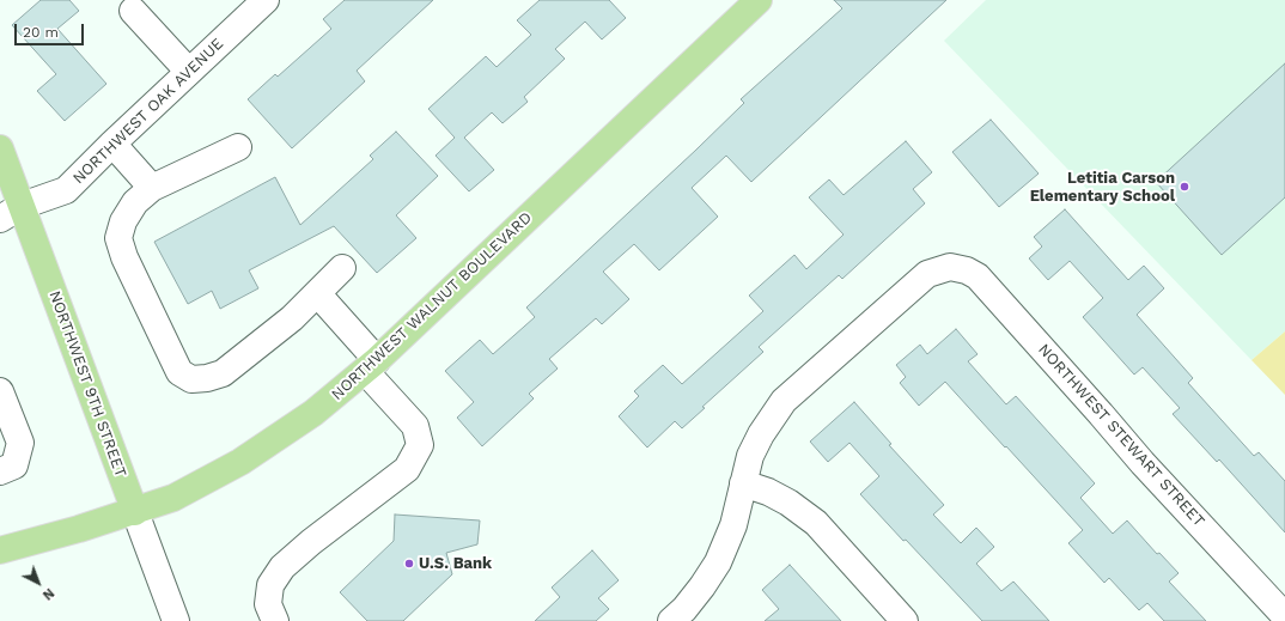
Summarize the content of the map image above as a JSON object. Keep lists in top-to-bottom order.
{
  "streets": {
    "main road": ["NORTHWEST WALNUT BOULEVARD", "NORTHWEST 9TH STREET"],
    "street": ["NORTHWEST OAK AVENUE", "NORTHWEST STEWART STREET"]
  },
  "crossings": [
    ["NORTHWEST OAK AVENUE", "NORTHWEST 9TH STREET"],
    ["NORTHWEST WALNUT BOULEVARD", "NORTHWEST 9TH STREET"]
  ],
  "places": ["Letitia Carson Elementary School", "U.S. Bank"],
  "scale_bar": "20 m",
  "north": "bottom right"
}
